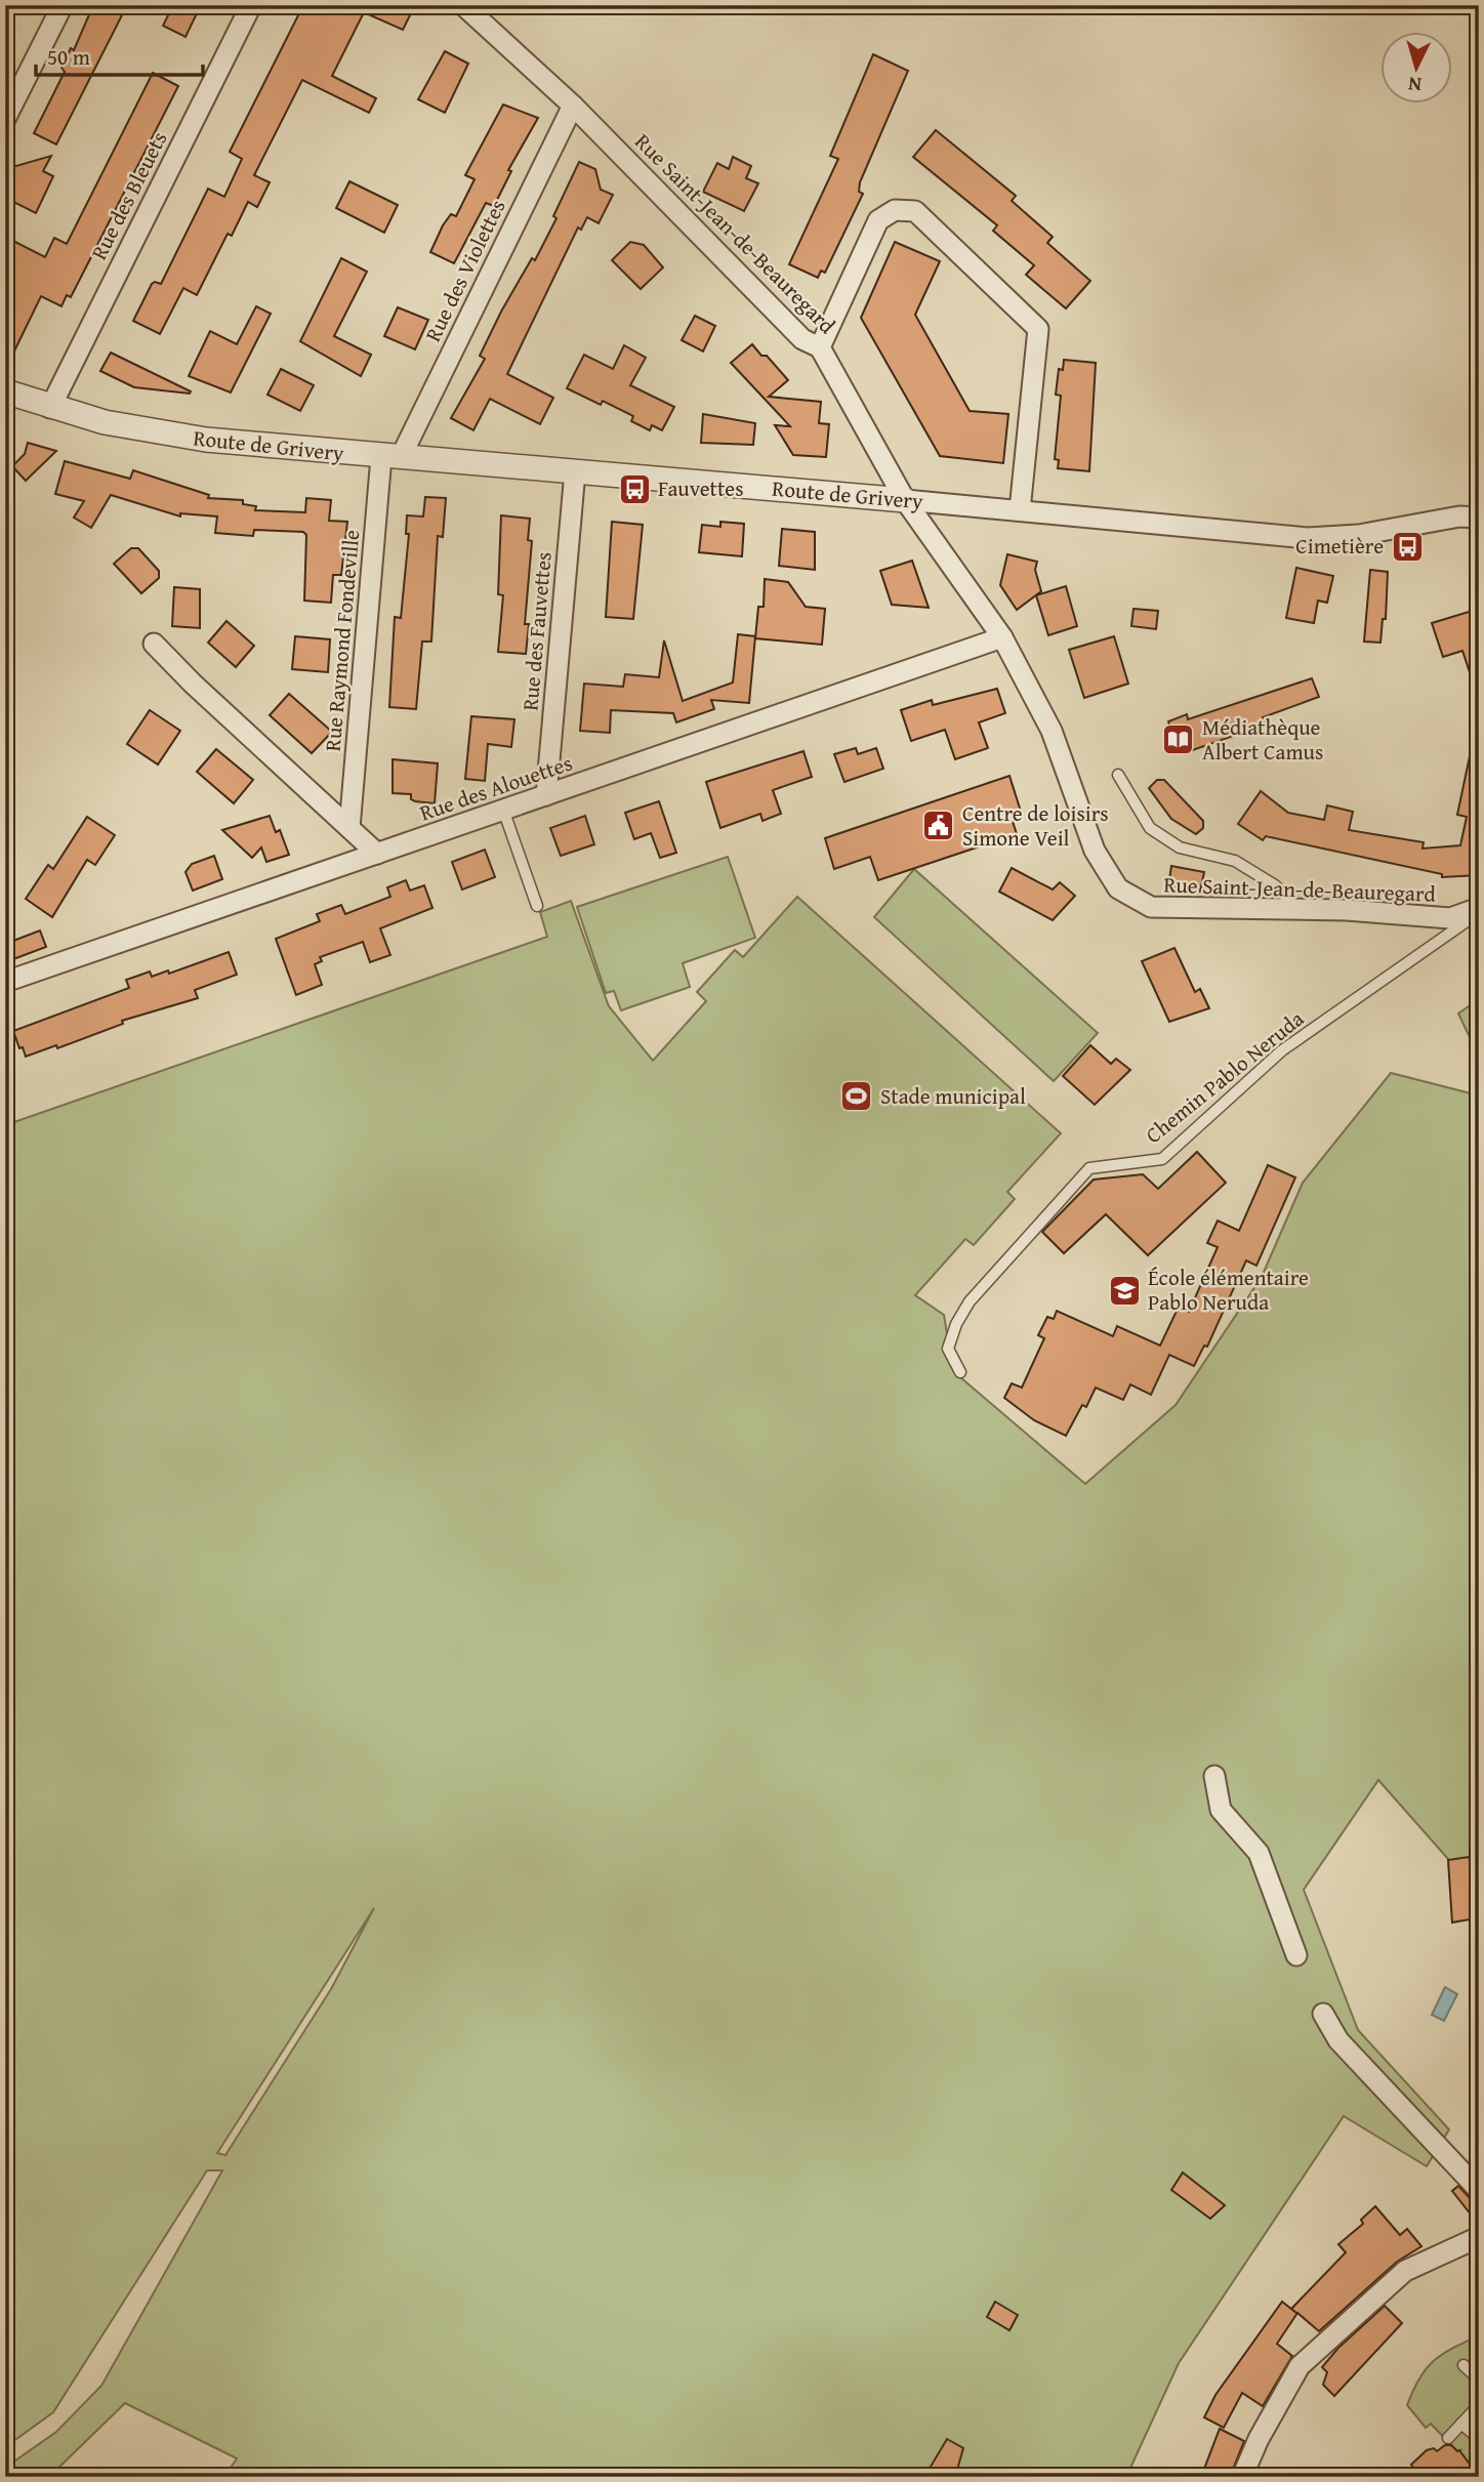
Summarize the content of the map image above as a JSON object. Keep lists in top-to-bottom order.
{
  "streets": {
    "street": [
      "Rue des Bleuets",
      "Rue Saint-Jean-de-Beauregard",
      "Rue des Violettes",
      "Route de Grivery",
      "Rue des Fauvettes",
      "Rue Raymond Fondeville",
      "Rue des Alouettes"
    ],
    "lane": ["Chemin Pablo Neruda"]
  },
  "crossings": [
    ["Rue des Bleuets", "Route de Grivery"],
    ["Rue Saint-Jean-de-Beauregard", "Rue des Violettes"],
    ["Rue Saint-Jean-de-Beauregard", "Route de Grivery"],
    ["Rue Saint-Jean-de-Beauregard", "Rue des Alouettes"],
    ["Rue Saint-Jean-de-Beauregard", "Chemin Pablo Neruda"],
    ["Rue des Violettes", "Route de Grivery"],
    ["Rue des Violettes", "Rue Raymond Fondeville"],
    ["Route de Grivery", "Rue des Fauvettes"],
    ["Route de Grivery", "Rue Raymond Fondeville"],
    ["Rue des Fauvettes", "Rue des Alouettes"]
  ],
  "places": {
    "bus stop": ["Fauvettes", "Cimetière"],
    "library": ["Médiathèque Albert Camus"],
    "public building": ["Centre de loisirs Simone Veil"],
    "sports": ["Stade municipal"],
    "school or university": ["École élémentaire Pablo Neruda"]
  },
  "scale_bar": "50 m",
  "north": "bottom"
}
